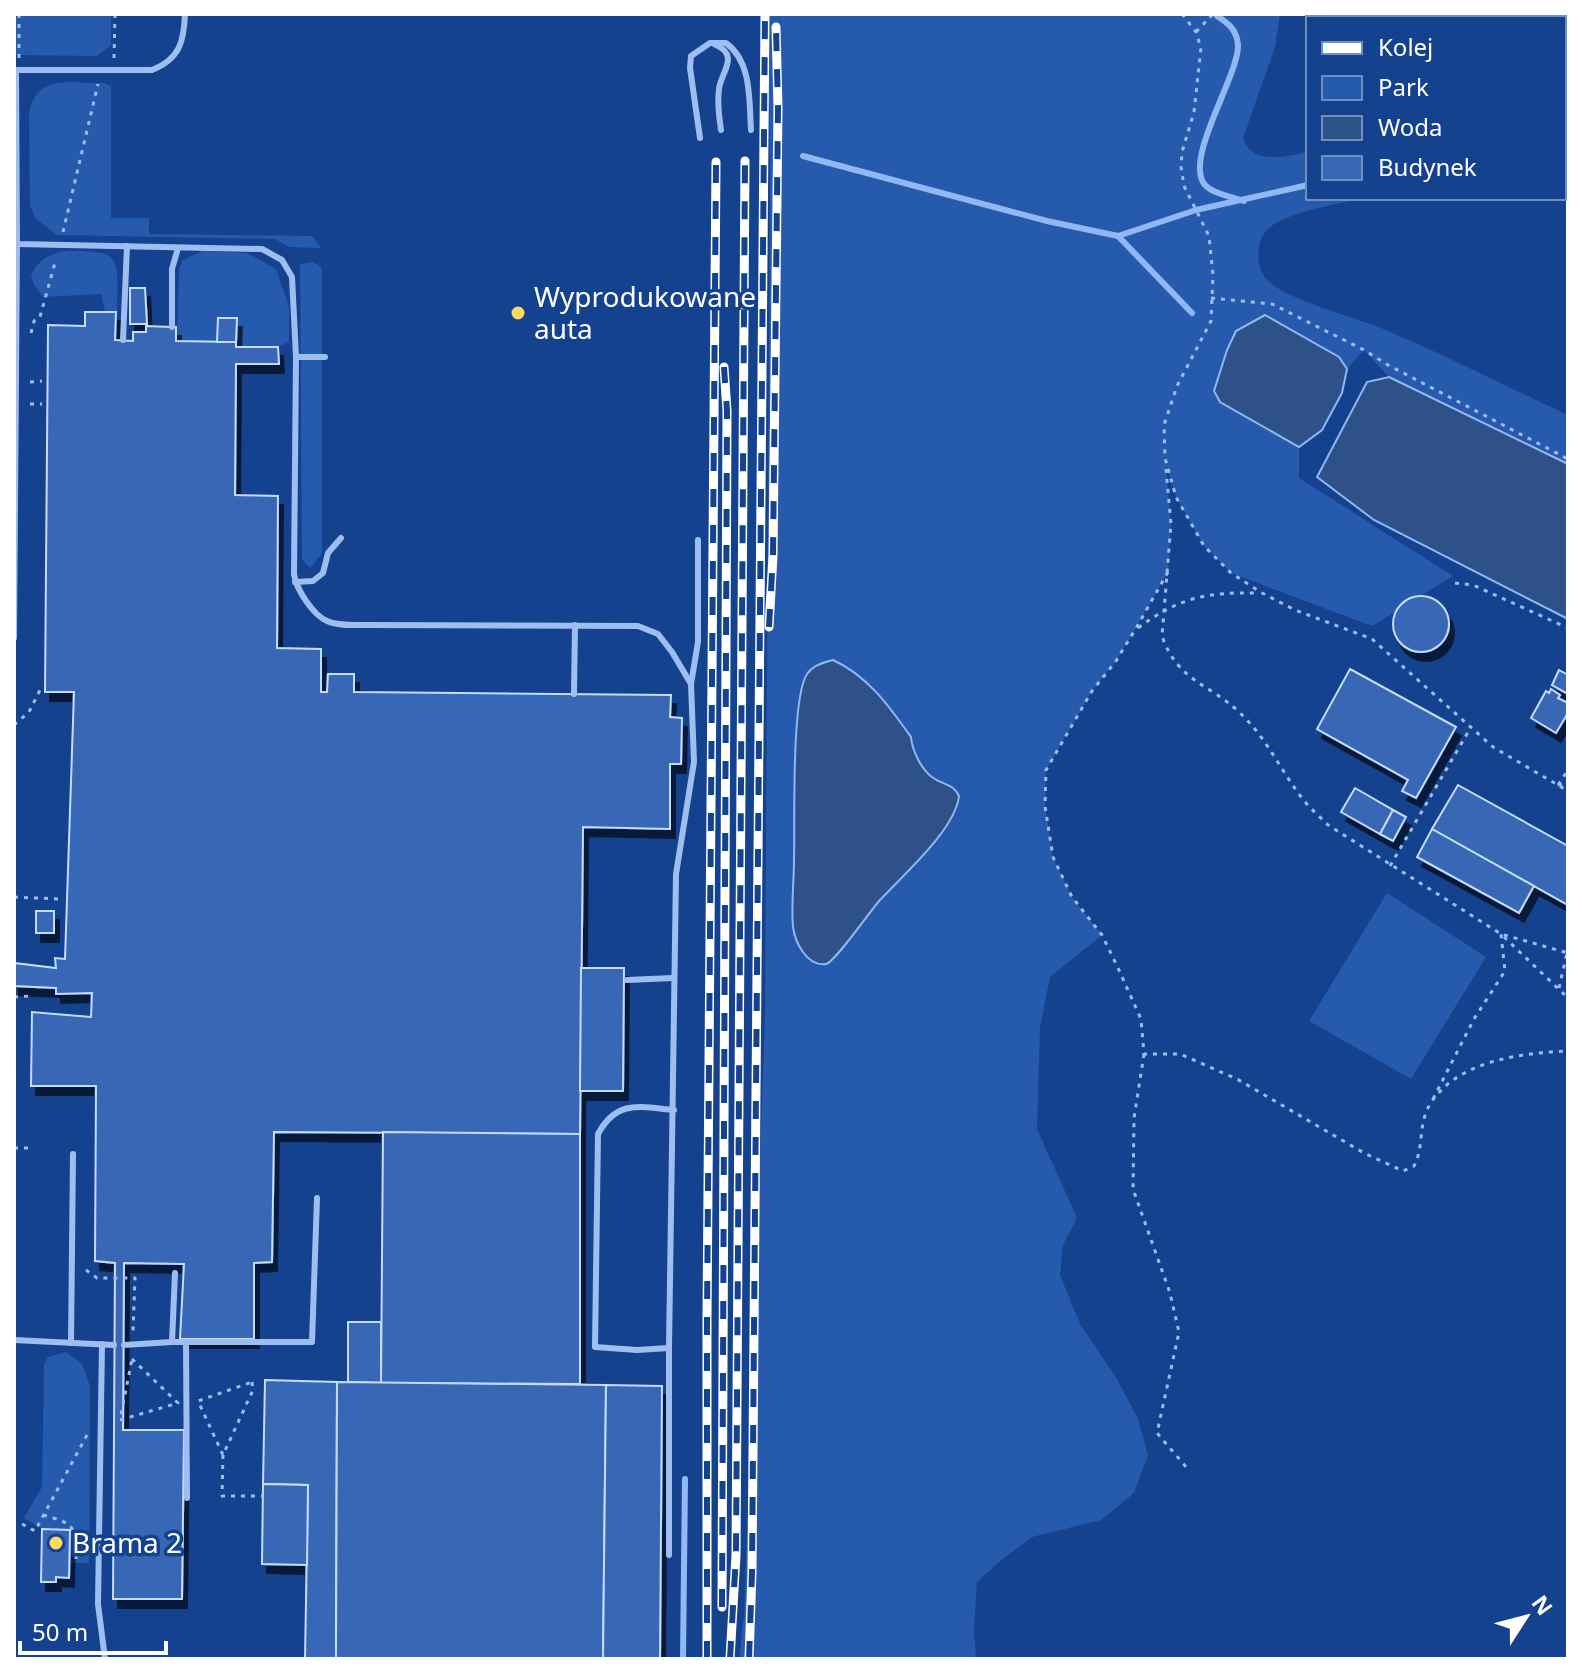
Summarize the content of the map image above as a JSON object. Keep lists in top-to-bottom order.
{
  "places": ["Wyprodukowane auta", "Brama 2"],
  "legend": [
    "Kolej",
    "Park",
    "Woda",
    "Budynek"
  ],
  "scale_bar": "50 m",
  "north": "top right"
}
